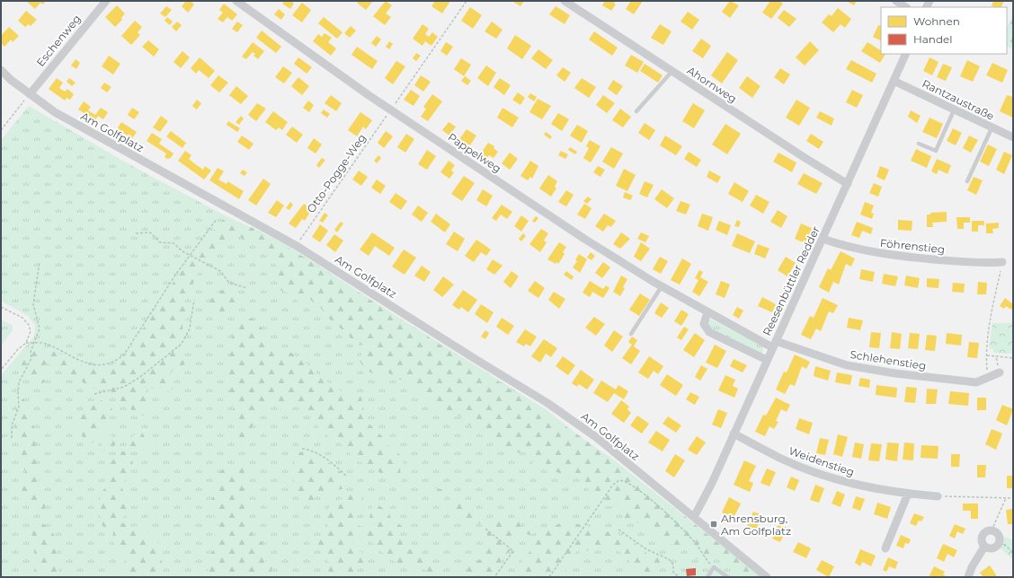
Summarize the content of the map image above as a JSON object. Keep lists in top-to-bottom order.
{
  "streets": {
    "street": [
      "Eschenweg",
      "Ahornweg",
      "Rantzaustraße",
      "Am Golfplatz",
      "Pappelweg",
      "Föhrenstieg",
      "Reesenbüttler Redder",
      "Schlehenstieg",
      "Weidenstieg"
    ],
    "path": ["Otto-Pogge-Weg"]
  },
  "crossings": [
    ["Eschenweg", "Am Golfplatz"],
    ["Ahornweg", "Reesenbüttler Redder"],
    ["Rantzaustraße", "Reesenbüttler Redder"],
    ["Am Golfplatz", "Otto-Pogge-Weg"],
    ["Am Golfplatz", "Reesenbüttler Redder"],
    ["Pappelweg", "Otto-Pogge-Weg"],
    ["Pappelweg", "Reesenbüttler Redder"],
    ["Pappelweg", "Schlehenstieg"],
    ["Föhrenstieg", "Reesenbüttler Redder"],
    ["Reesenbüttler Redder", "Schlehenstieg"],
    ["Reesenbüttler Redder", "Weidenstieg"]
  ],
  "places": {
    "transit": ["Ahrensburg, Am Golfplatz"]
  },
  "legend": ["Wohnen", "Handel"]
}
